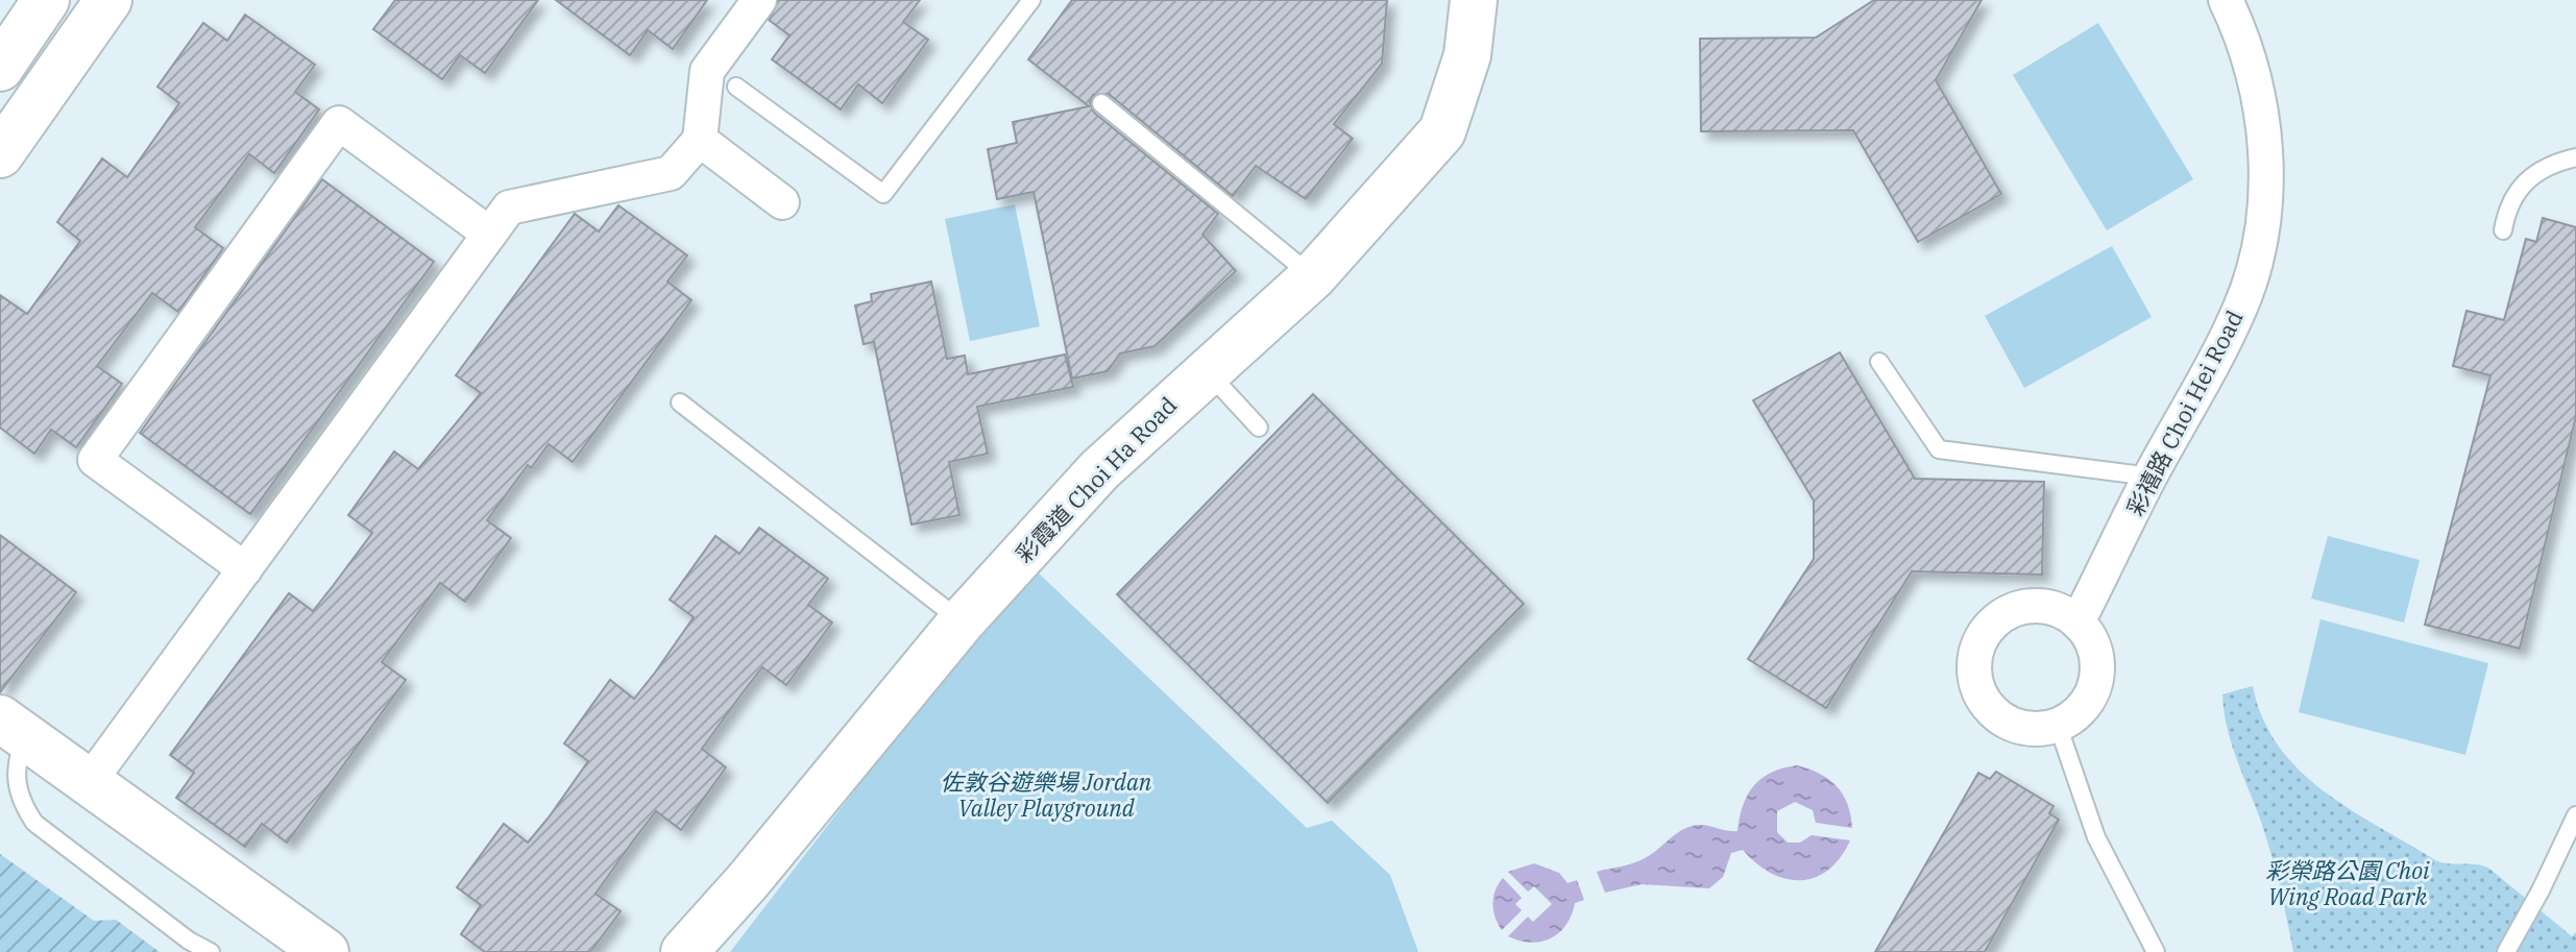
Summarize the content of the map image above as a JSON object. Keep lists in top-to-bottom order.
{
  "streets": {
    "street": ["彩禧路 Choi Hei Road", "彩霞道 Choi Ha Road"]
  },
  "parks": ["佐敦谷遊樂場 Jordan Valley Playground", "彩榮路公園 Choi Wing Road Park"]
}
